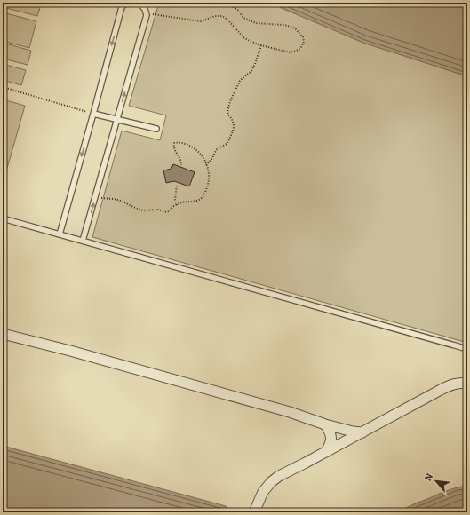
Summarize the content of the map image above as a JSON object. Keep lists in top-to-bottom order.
{
  "north": "top left"
}
